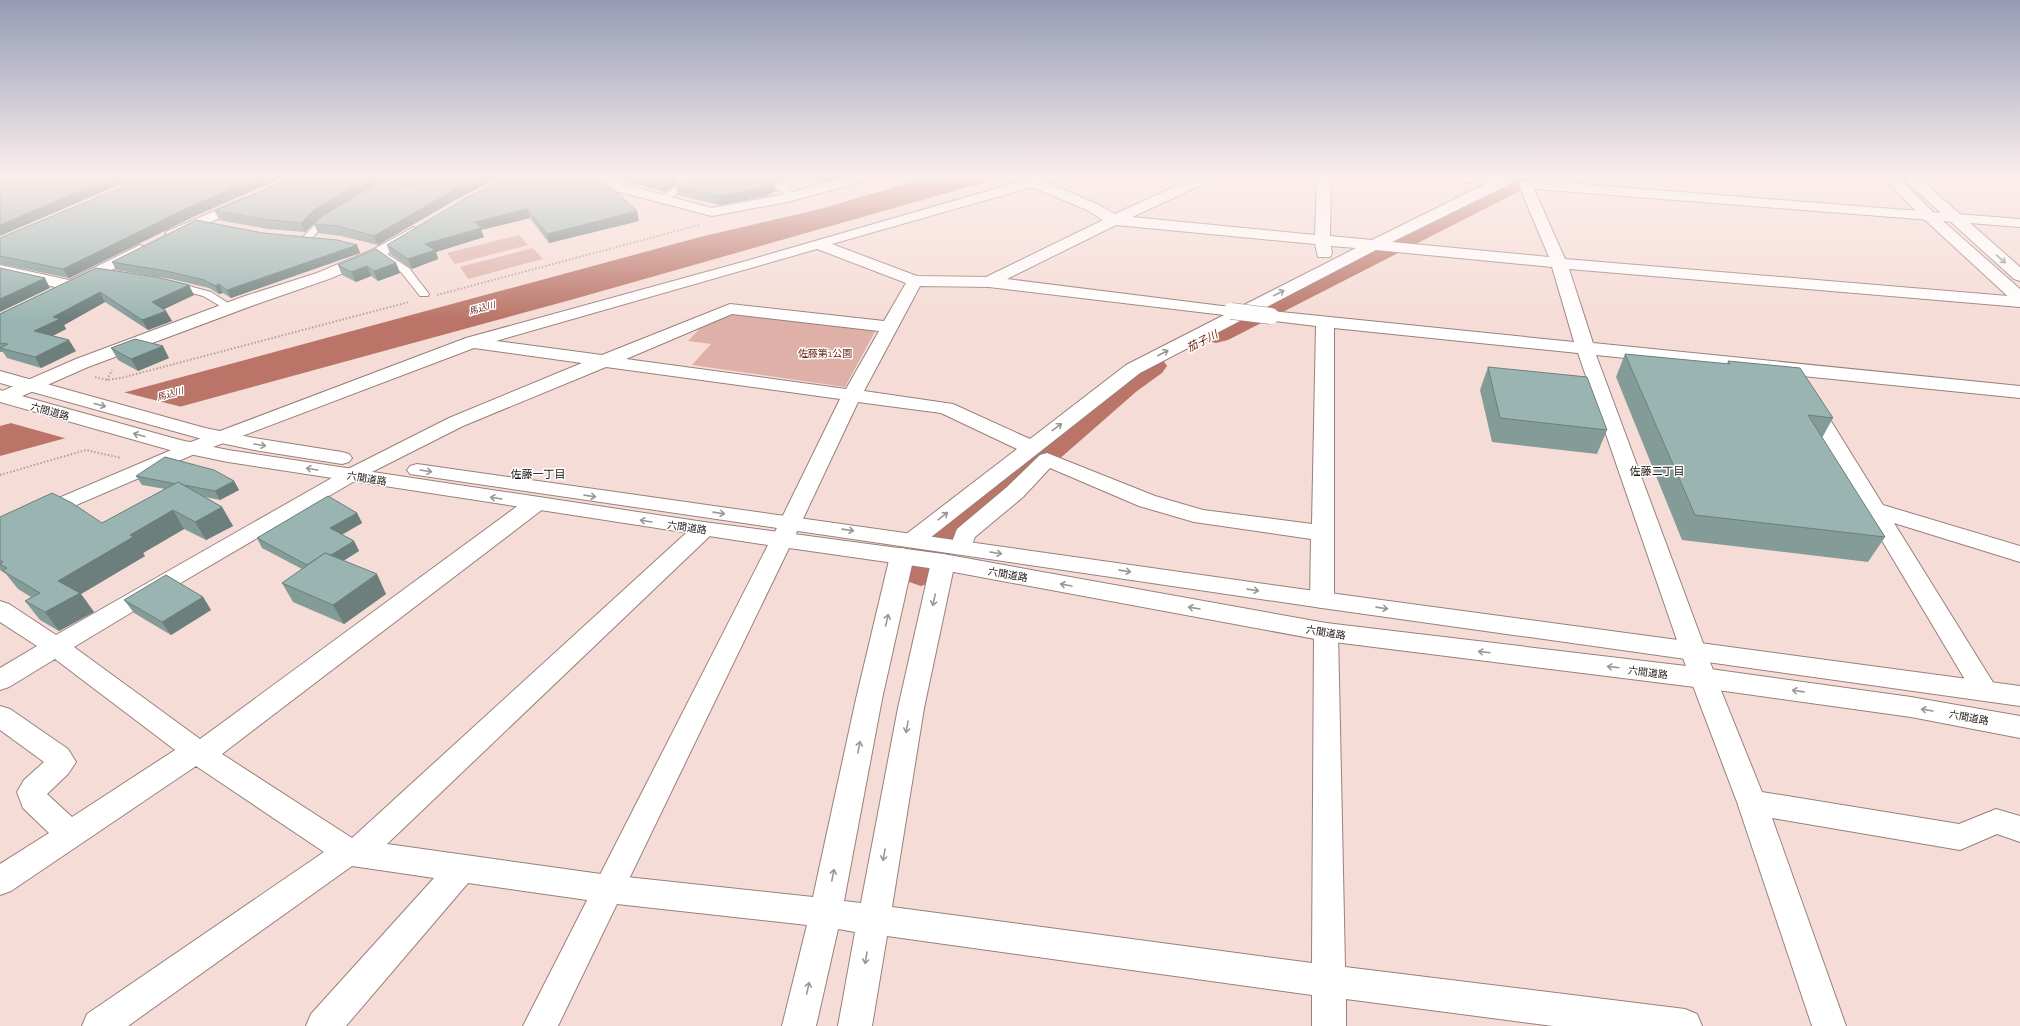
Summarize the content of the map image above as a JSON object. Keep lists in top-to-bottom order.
{
  "streets": {
    "street": ["六間道路"]
  },
  "districts": ["佐藤二丁目", "佐藤一丁目"],
  "water": ["馬込川", "茄子川"],
  "parks": ["佐藤第1公園"]
}
